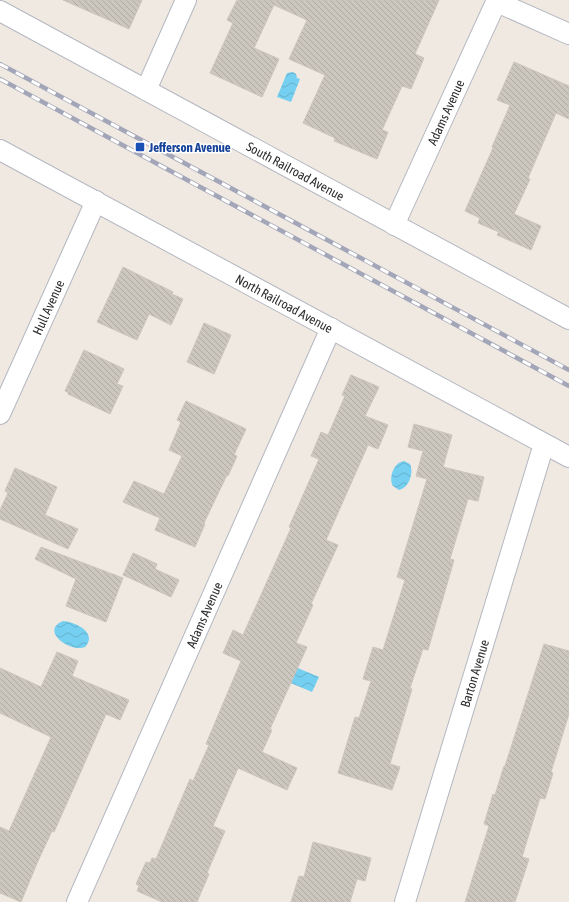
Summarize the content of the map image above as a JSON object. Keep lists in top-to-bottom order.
{
  "streets": {
    "street": [
      "Adams Avenue",
      "South Railroad Avenue",
      "North Railroad Avenue",
      "Hull Avenue",
      "Barton Avenue"
    ]
  },
  "crossings": [
    ["Adams Avenue", "South Railroad Avenue"],
    ["Adams Avenue", "North Railroad Avenue"],
    ["North Railroad Avenue", "Hull Avenue"],
    ["North Railroad Avenue", "Barton Avenue"]
  ],
  "places": {
    "transit": ["Jefferson Avenue"]
  }
}
